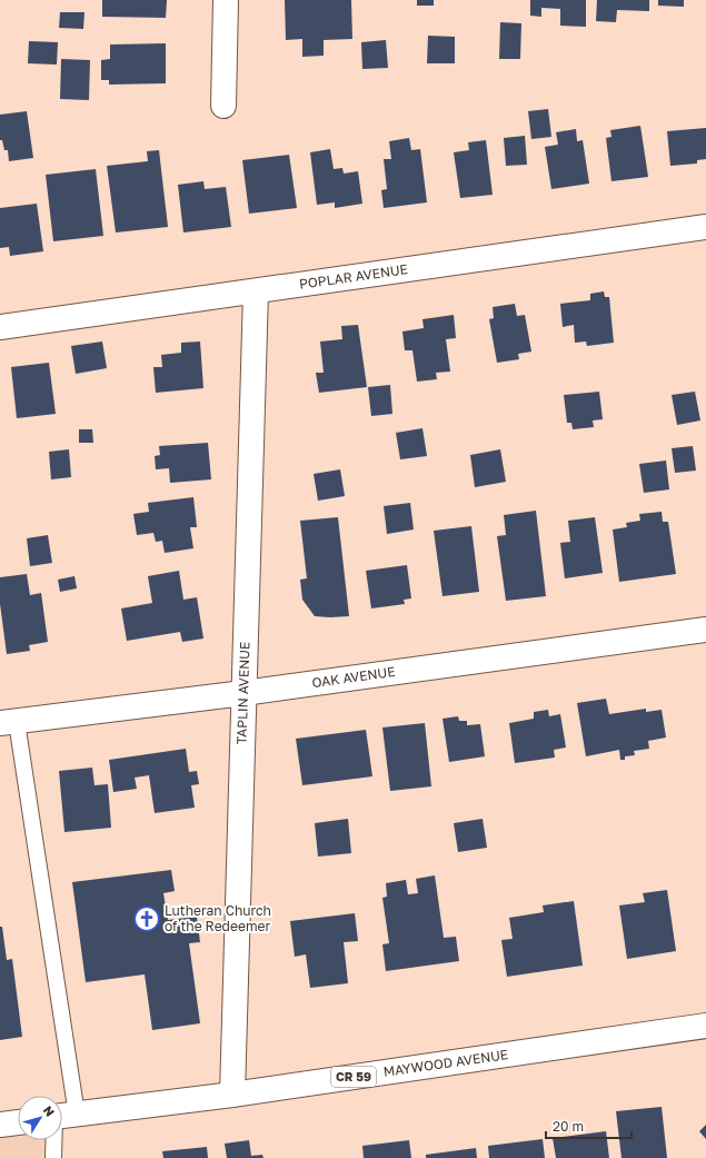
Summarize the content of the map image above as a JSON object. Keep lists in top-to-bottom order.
{
  "streets": {
    "street": [
      "POPLAR AVENUE",
      "OAK AVENUE",
      "TAPLIN AVENUE",
      "MAYWOOD AVENUE",
      "CR 59"
    ]
  },
  "crossings": [
    ["POPLAR AVENUE", "TAPLIN AVENUE"],
    ["OAK AVENUE", "TAPLIN AVENUE"],
    ["TAPLIN AVENUE", "MAYWOOD AVENUE"]
  ],
  "places": {
    "church": ["Lutheran Church of the Redeemer"]
  },
  "scale_bar": "20 m",
  "north": "top right"
}
